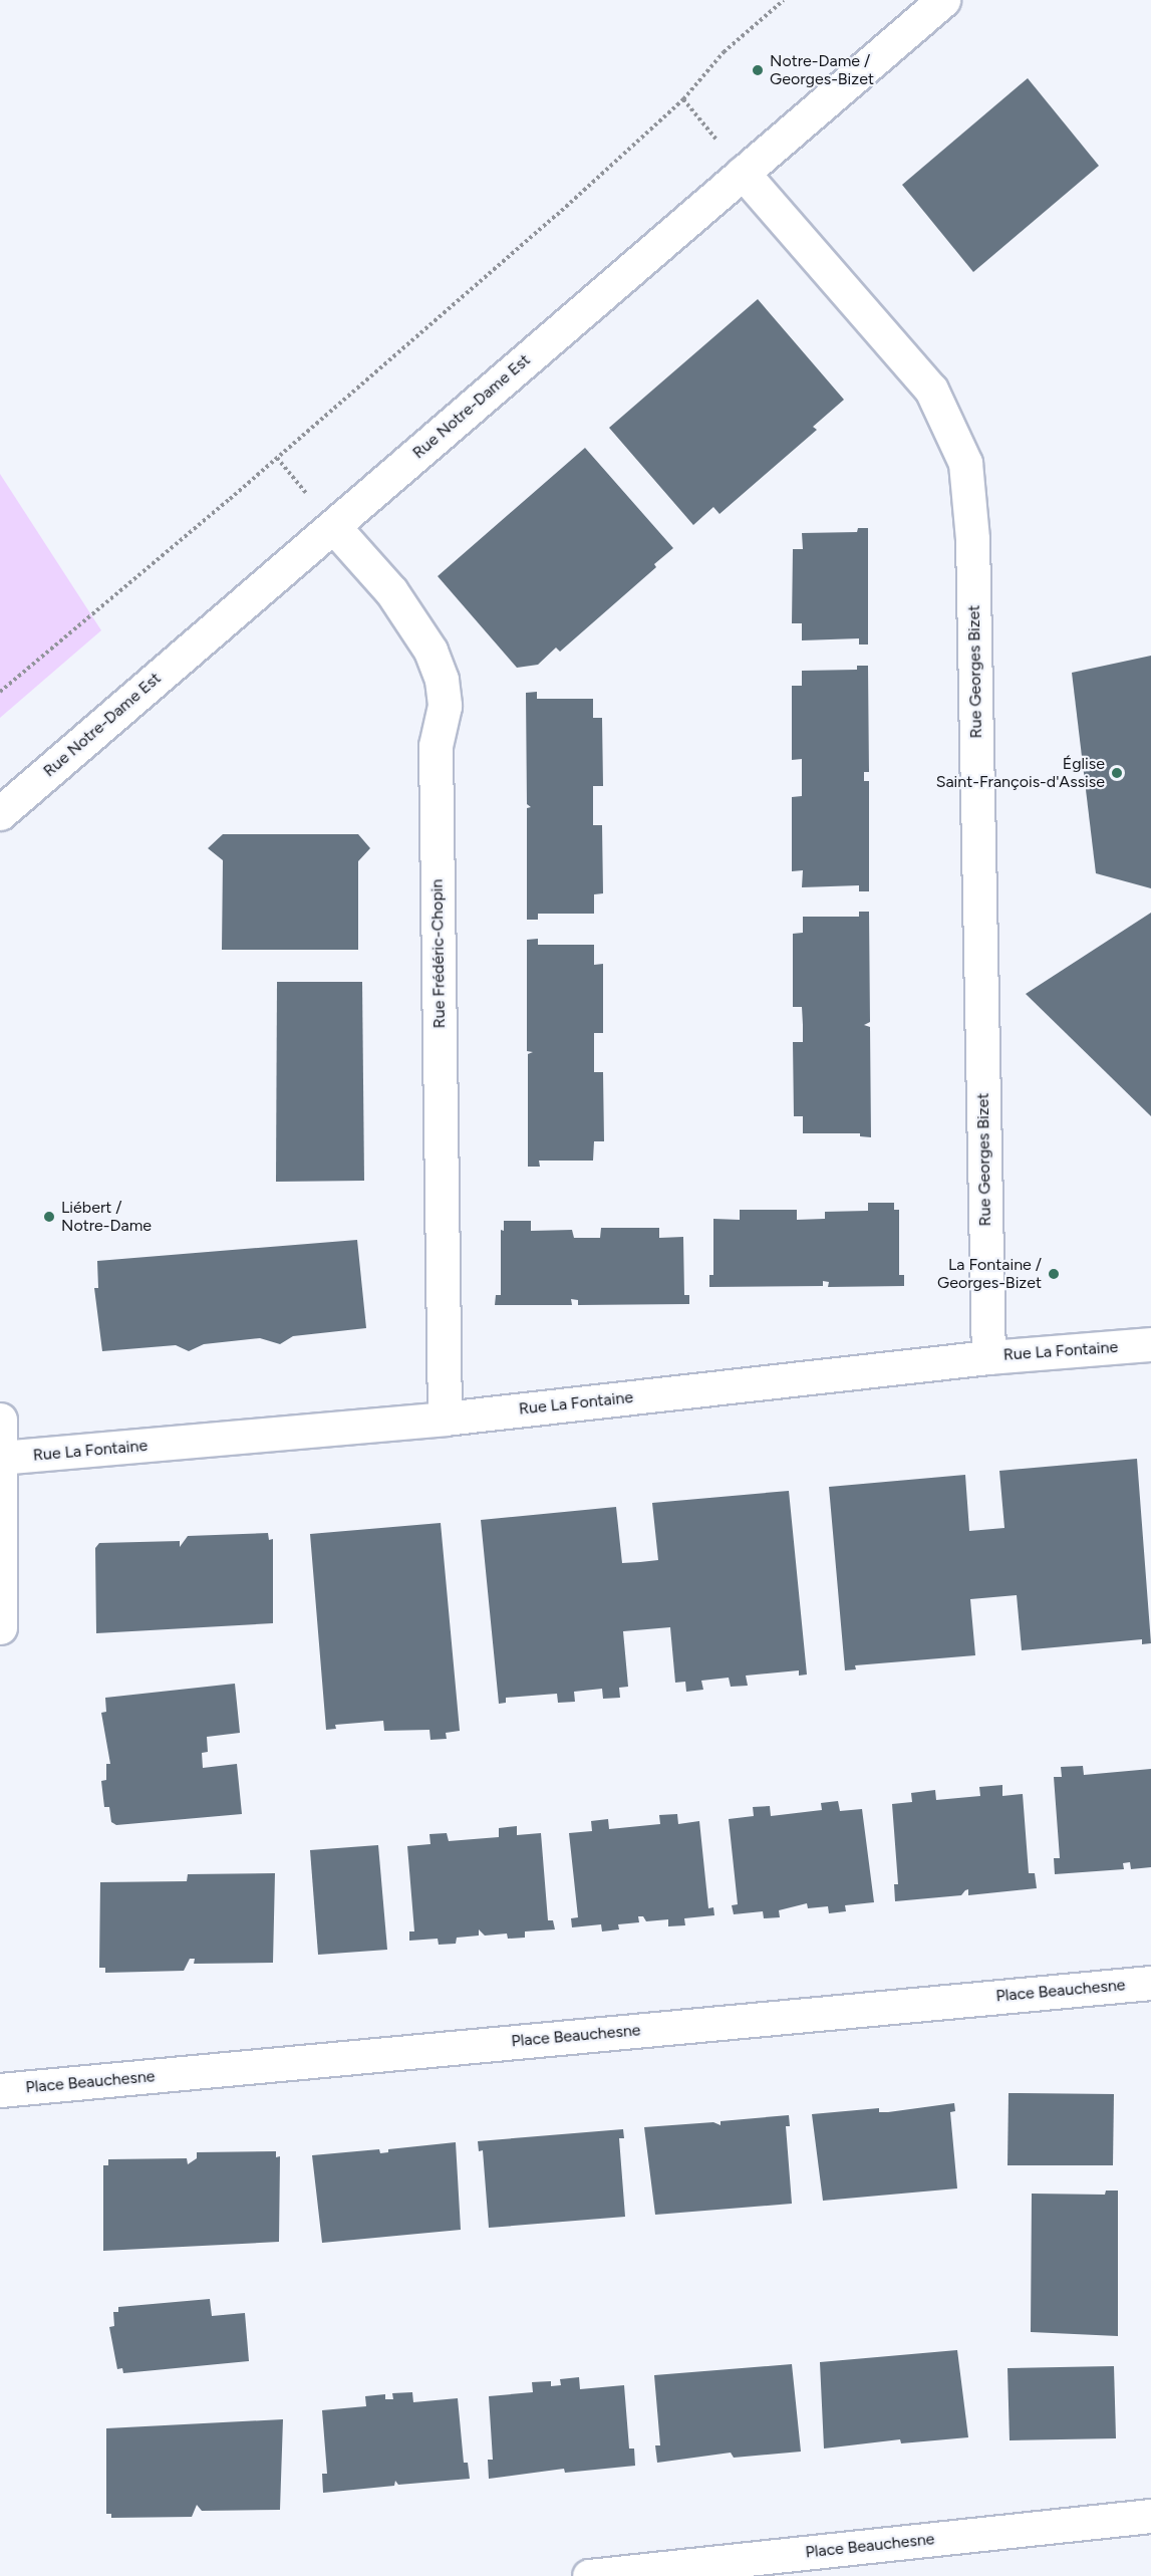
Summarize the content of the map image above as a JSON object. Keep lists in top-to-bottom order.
{
  "streets": {
    "street": [
      "Rue Notre-Dame Est",
      "Rue Georges Bizet",
      "Rue Frédéric-Chopin",
      "Rue La Fontaine",
      "Place Beauchesne"
    ]
  },
  "crossings": [
    ["Rue Notre-Dame Est", "Rue Georges Bizet"],
    ["Rue Notre-Dame Est", "Rue Frédéric-Chopin"],
    ["Rue Georges Bizet", "Rue La Fontaine"],
    ["Rue Frédéric-Chopin", "Rue La Fontaine"]
  ],
  "places": [
    "Notre-Dame / Georges-Bizet",
    "Église Saint-François-d'Assise",
    "Liébert / Notre-Dame",
    "La Fontaine / Georges-Bizet"
  ]
}
